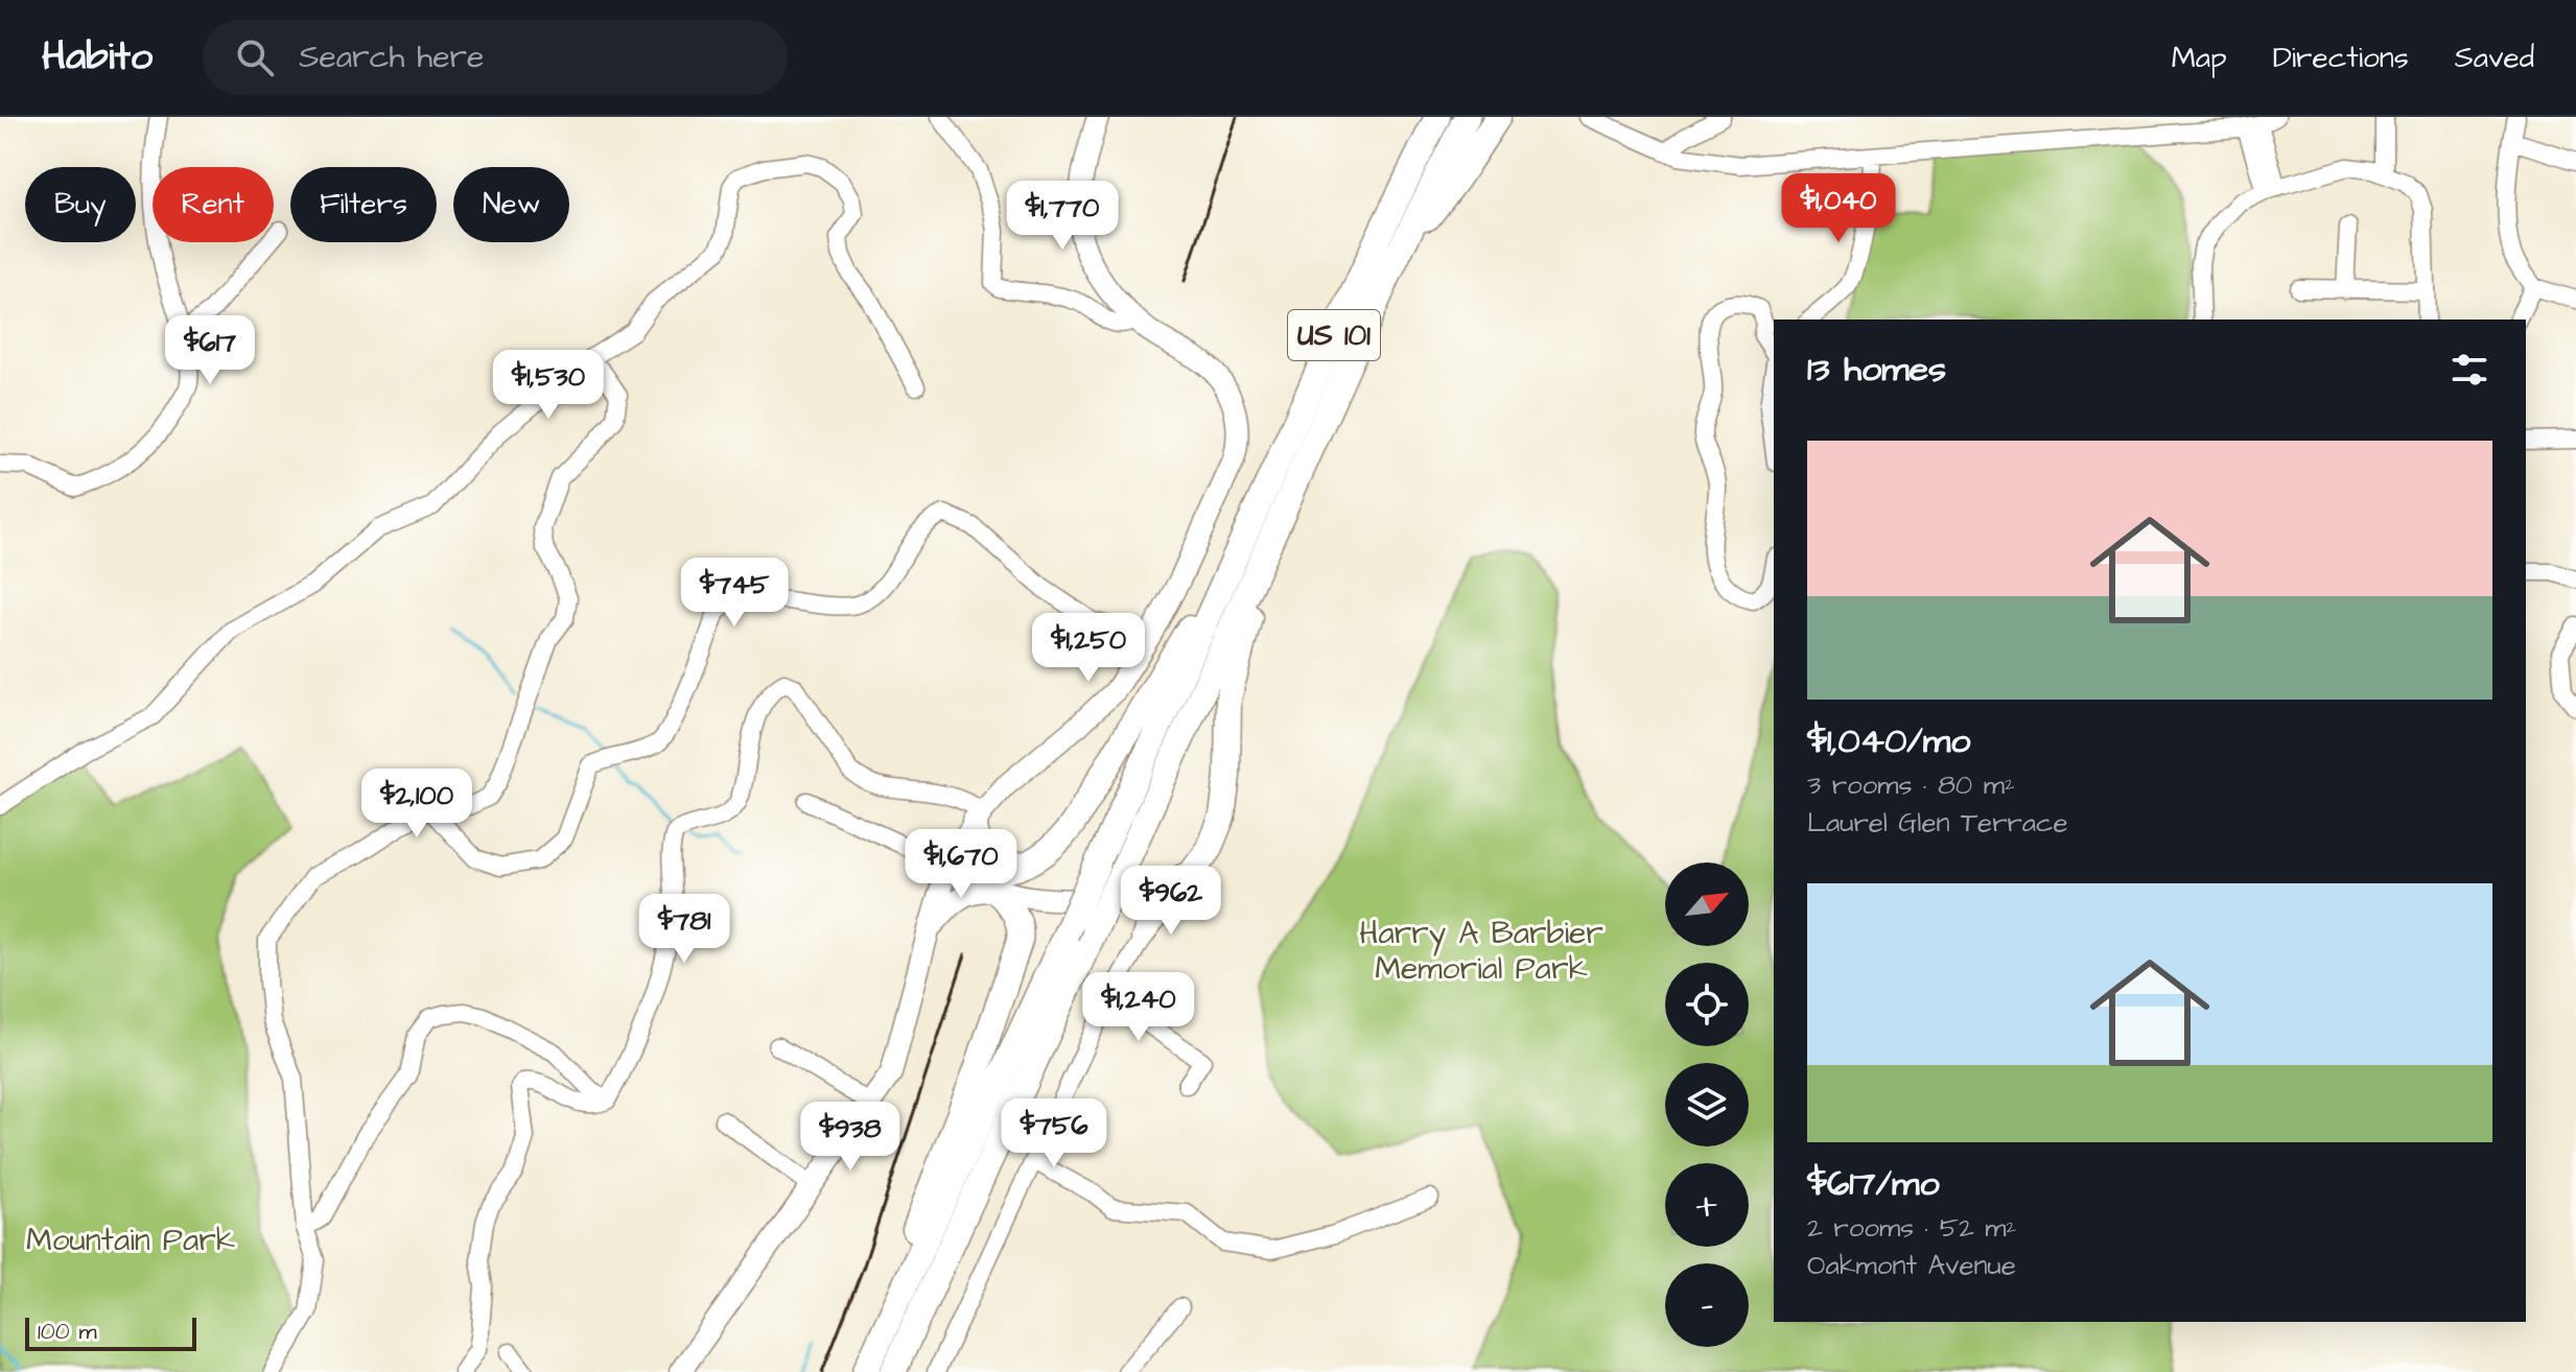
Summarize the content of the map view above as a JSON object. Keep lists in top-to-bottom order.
{
  "streets": {
    "highway": ["US 101"]
  },
  "parks": ["Harry A Barbier Memorial Park", "Mountain Park"],
  "scale_bar": "100 m",
  "north": "top right",
  "page": {
    "header": "Habito",
    "search": "Search here",
    "nav": ["Map", "Directions", "Saved"],
    "chip": [
      "Buy",
      "Rent",
      "Filters",
      "New"
    ],
    "price": [
      "$1,040",
      "$1,770",
      "$617",
      "$1,530",
      "$745",
      "$1,250",
      "$2,100",
      "$1,670",
      "$962",
      "$781",
      "$1,240",
      "$756",
      "$938"
    ],
    "heading": "13 homes",
    "list": [
      {
        "name": "$1,040/mo",
        "note": "3 rooms · 80 m² · Laurel Glen Terrace"
      },
      {
        "name": "$617/mo",
        "note": "2 rooms · 52 m² · Oakmont Avenue"
      }
    ],
    "map_buttons": ["+", "−"],
    "scale": "100 m"
  }
}
